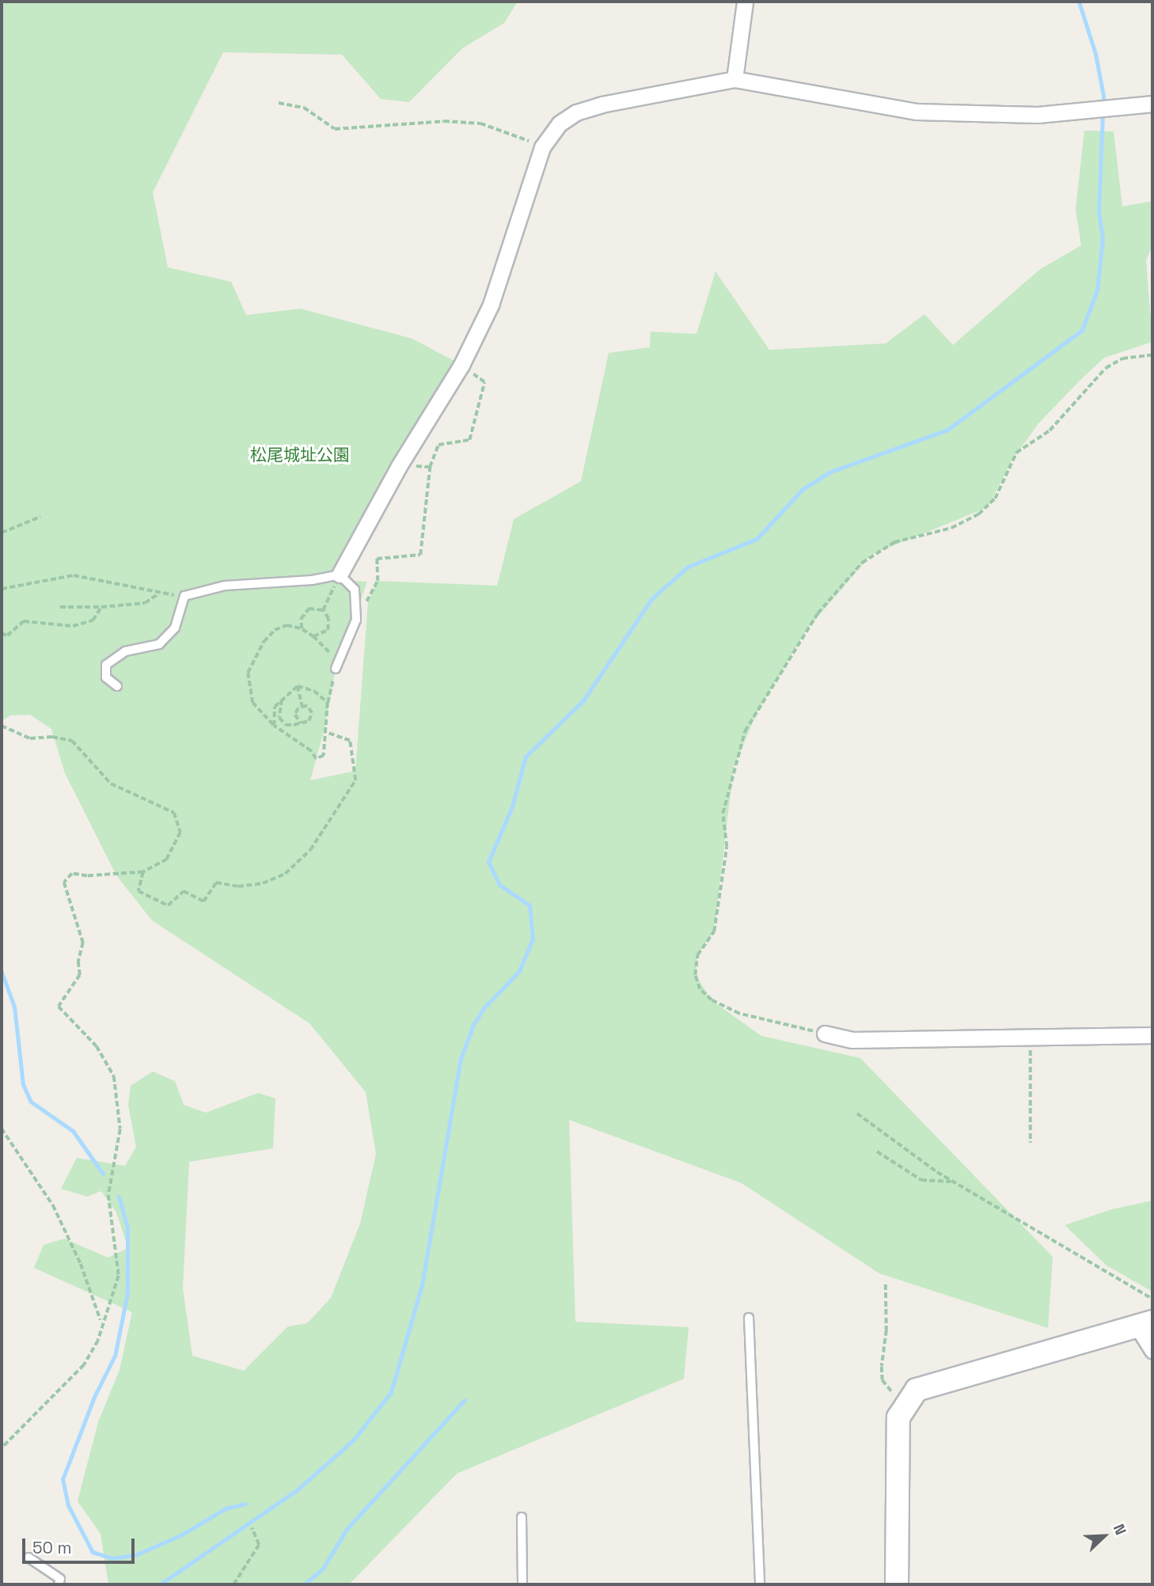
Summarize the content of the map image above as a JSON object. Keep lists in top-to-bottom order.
{
  "parks": ["松尾城址公園"],
  "scale_bar": "50 m",
  "north": "top right"
}
